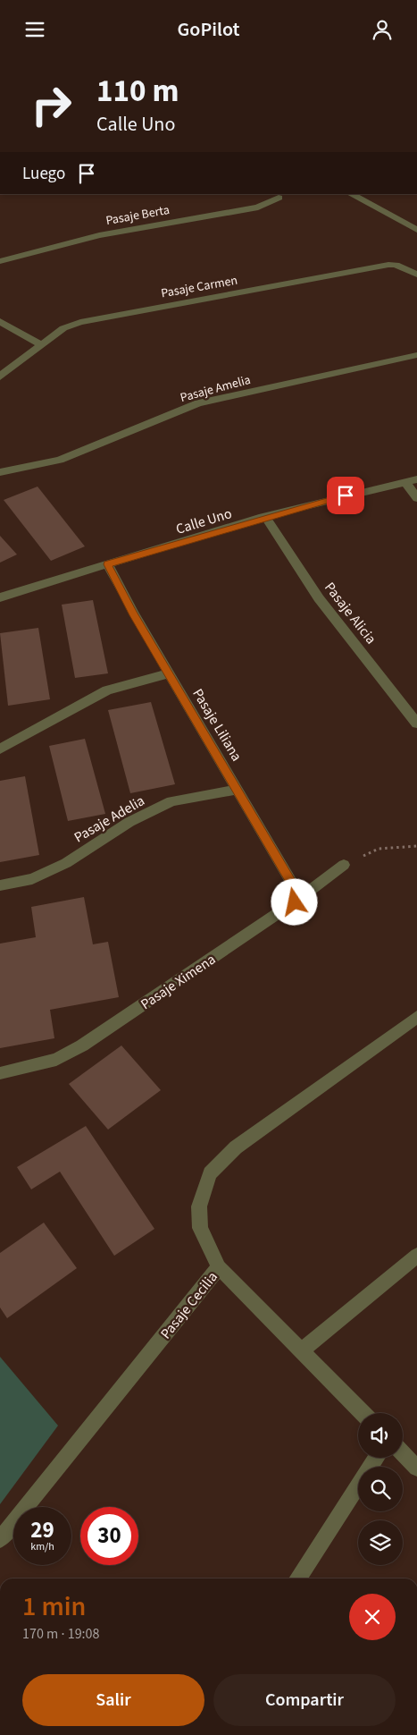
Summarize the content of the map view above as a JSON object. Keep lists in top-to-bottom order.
{
  "streets": {
    "street": [
      "Pasaje Berta",
      "Pasaje Carmen",
      "Pasaje Amelia",
      "Calle Uno",
      "Pasaje Alicia",
      "Pasaje Liliana",
      "Pasaje Adelia",
      "Pasaje Ximena",
      "Pasaje Cecilia"
    ]
  },
  "crossings": [
    ["Calle Uno", "Pasaje Alicia"],
    ["Calle Uno", "Pasaje Liliana"],
    ["Pasaje Liliana", "Pasaje Adelia"],
    ["Pasaje Liliana", "Pasaje Ximena"]
  ],
  "page": {
    "header": "GoPilot",
    "turn": ["110 m", "Calle Uno"],
    "then": "Luego",
    "speed": "29 km/h",
    "limit": "30",
    "heading": ["1 min", "170 m · 19:08"],
    "buttons": ["Salir", "Compartir"]
  }
}
